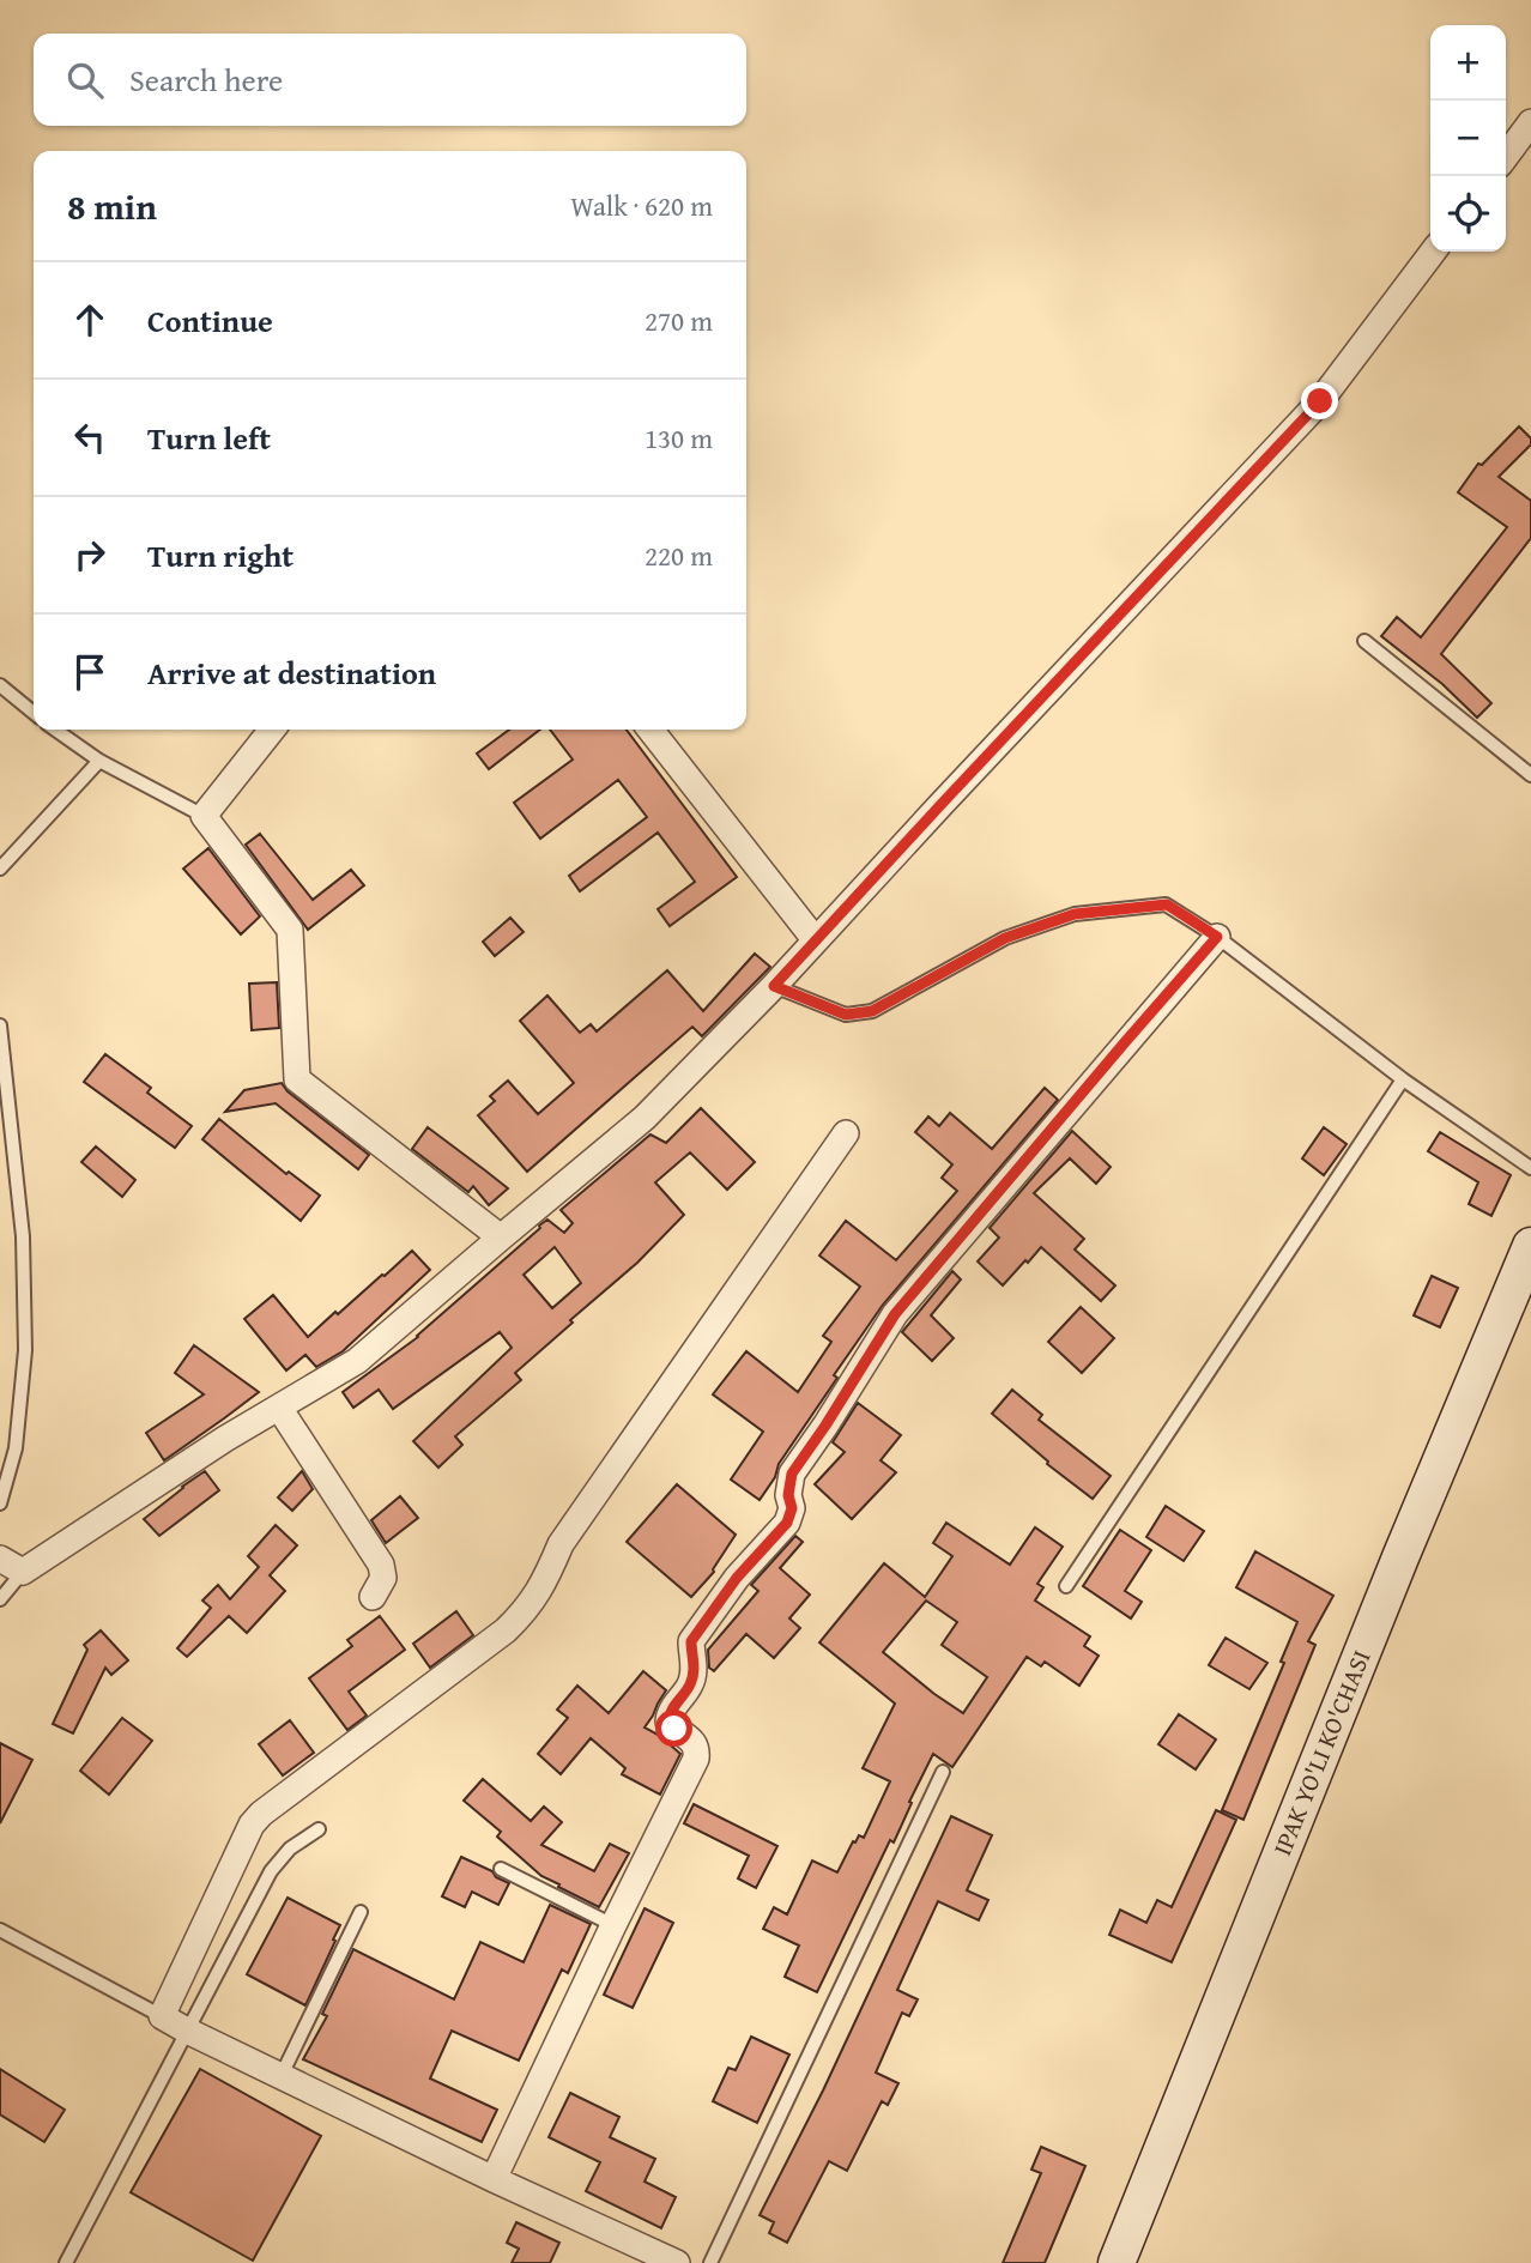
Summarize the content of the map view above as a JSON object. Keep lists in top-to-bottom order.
{
  "streets": {
    "main road": ["IPAK YO'LI KO'CHASI"]
  },
  "page": {
    "map_buttons": ["+", "−"],
    "search": "Search here",
    "heading": ["8 min", "Walk · 620 m"],
    "list": [
      ["Continue", "270 m"],
      ["Turn left", "130 m"],
      ["Turn right", "220 m"],
      "Arrive at destination"
    ]
  }
}
